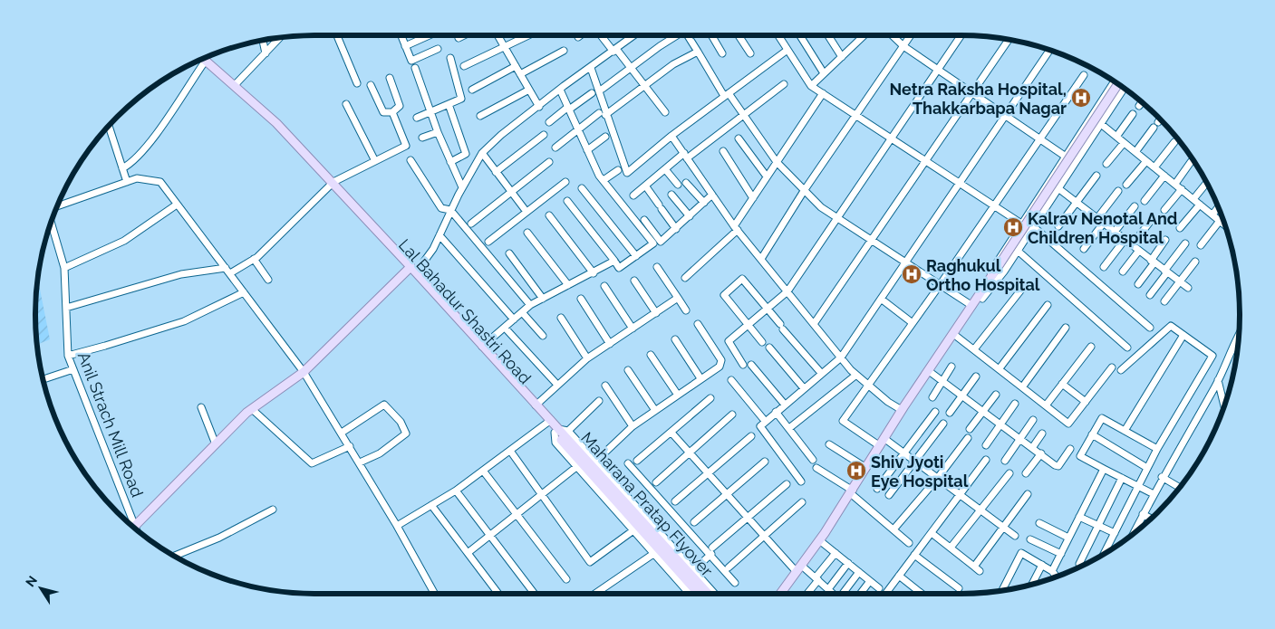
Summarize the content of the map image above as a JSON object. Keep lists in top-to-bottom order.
{
  "streets": {
    "main road": ["Lal Bahadur Shastri Road", "Maharana Pratap Flyover"],
    "street": ["Anil Strach Mill Road"]
  },
  "crossings": [
    ["Lal Bahadur Shastri Road", "Maharana Pratap Flyover"]
  ],
  "places": {
    "hospital": [
      "Netra Raksha Hospital, Thakkarbapa Nagar",
      "Kalrav Nenotal And Children Hospital",
      "Raghukul Ortho Hospital",
      "Shiv Jyoti Eye Hospital"
    ]
  },
  "north": "top left"
}
